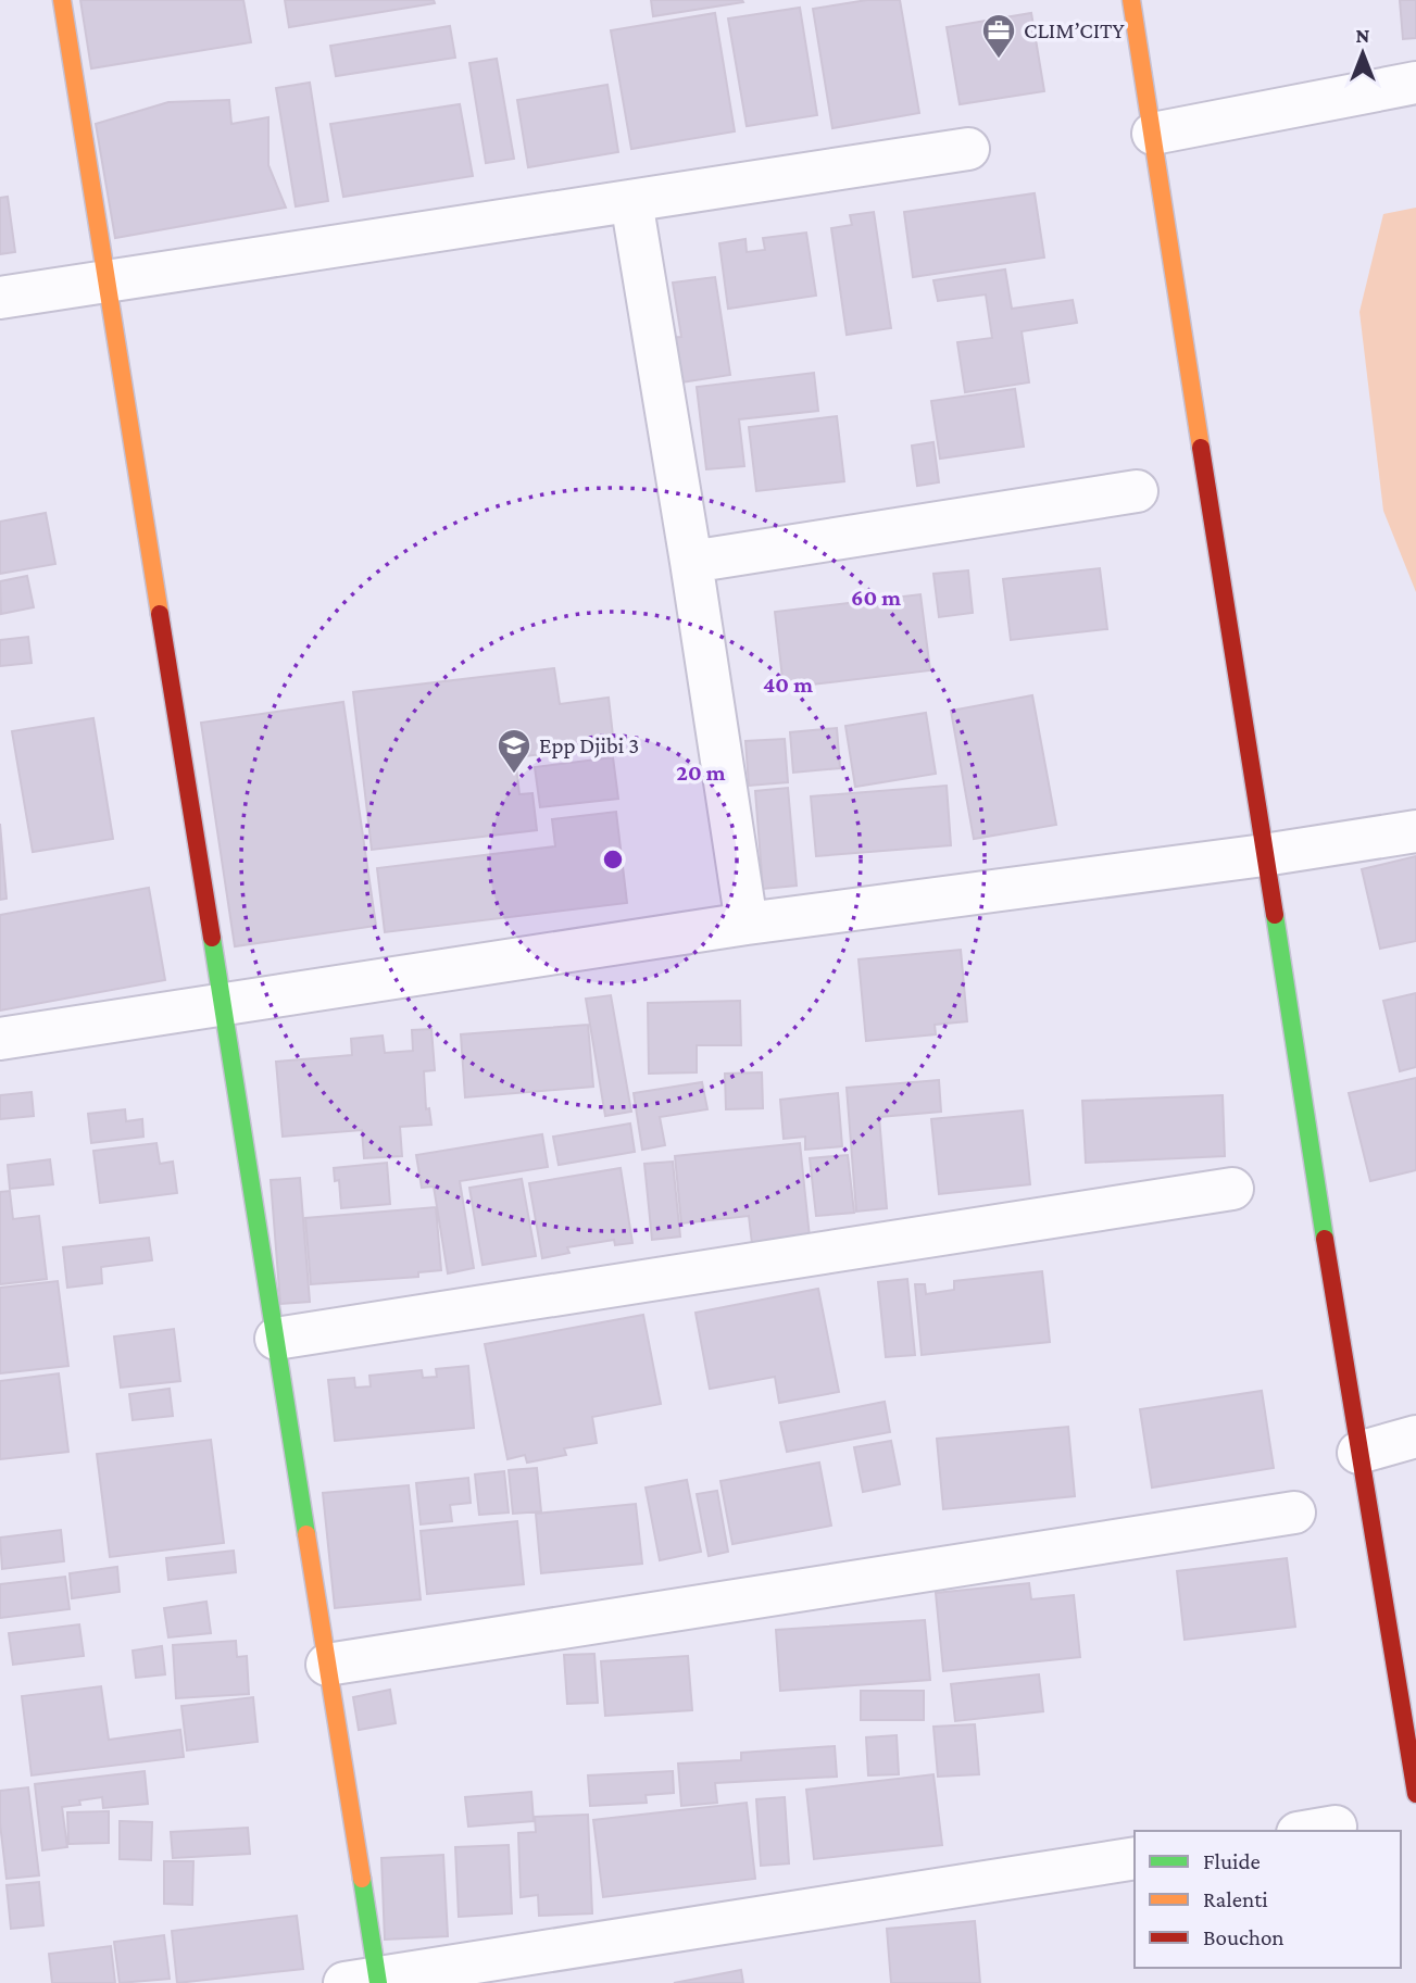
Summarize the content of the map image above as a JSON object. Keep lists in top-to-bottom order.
{
  "places": {
    "office": ["CLIM’CITY"],
    "school or university": ["Epp Djibi 3"]
  },
  "legend": ["Fluide", "Ralenti", "Bouchon"],
  "north": "top",
  "rings": ["60 m", "40 m", "20 m"]
}
